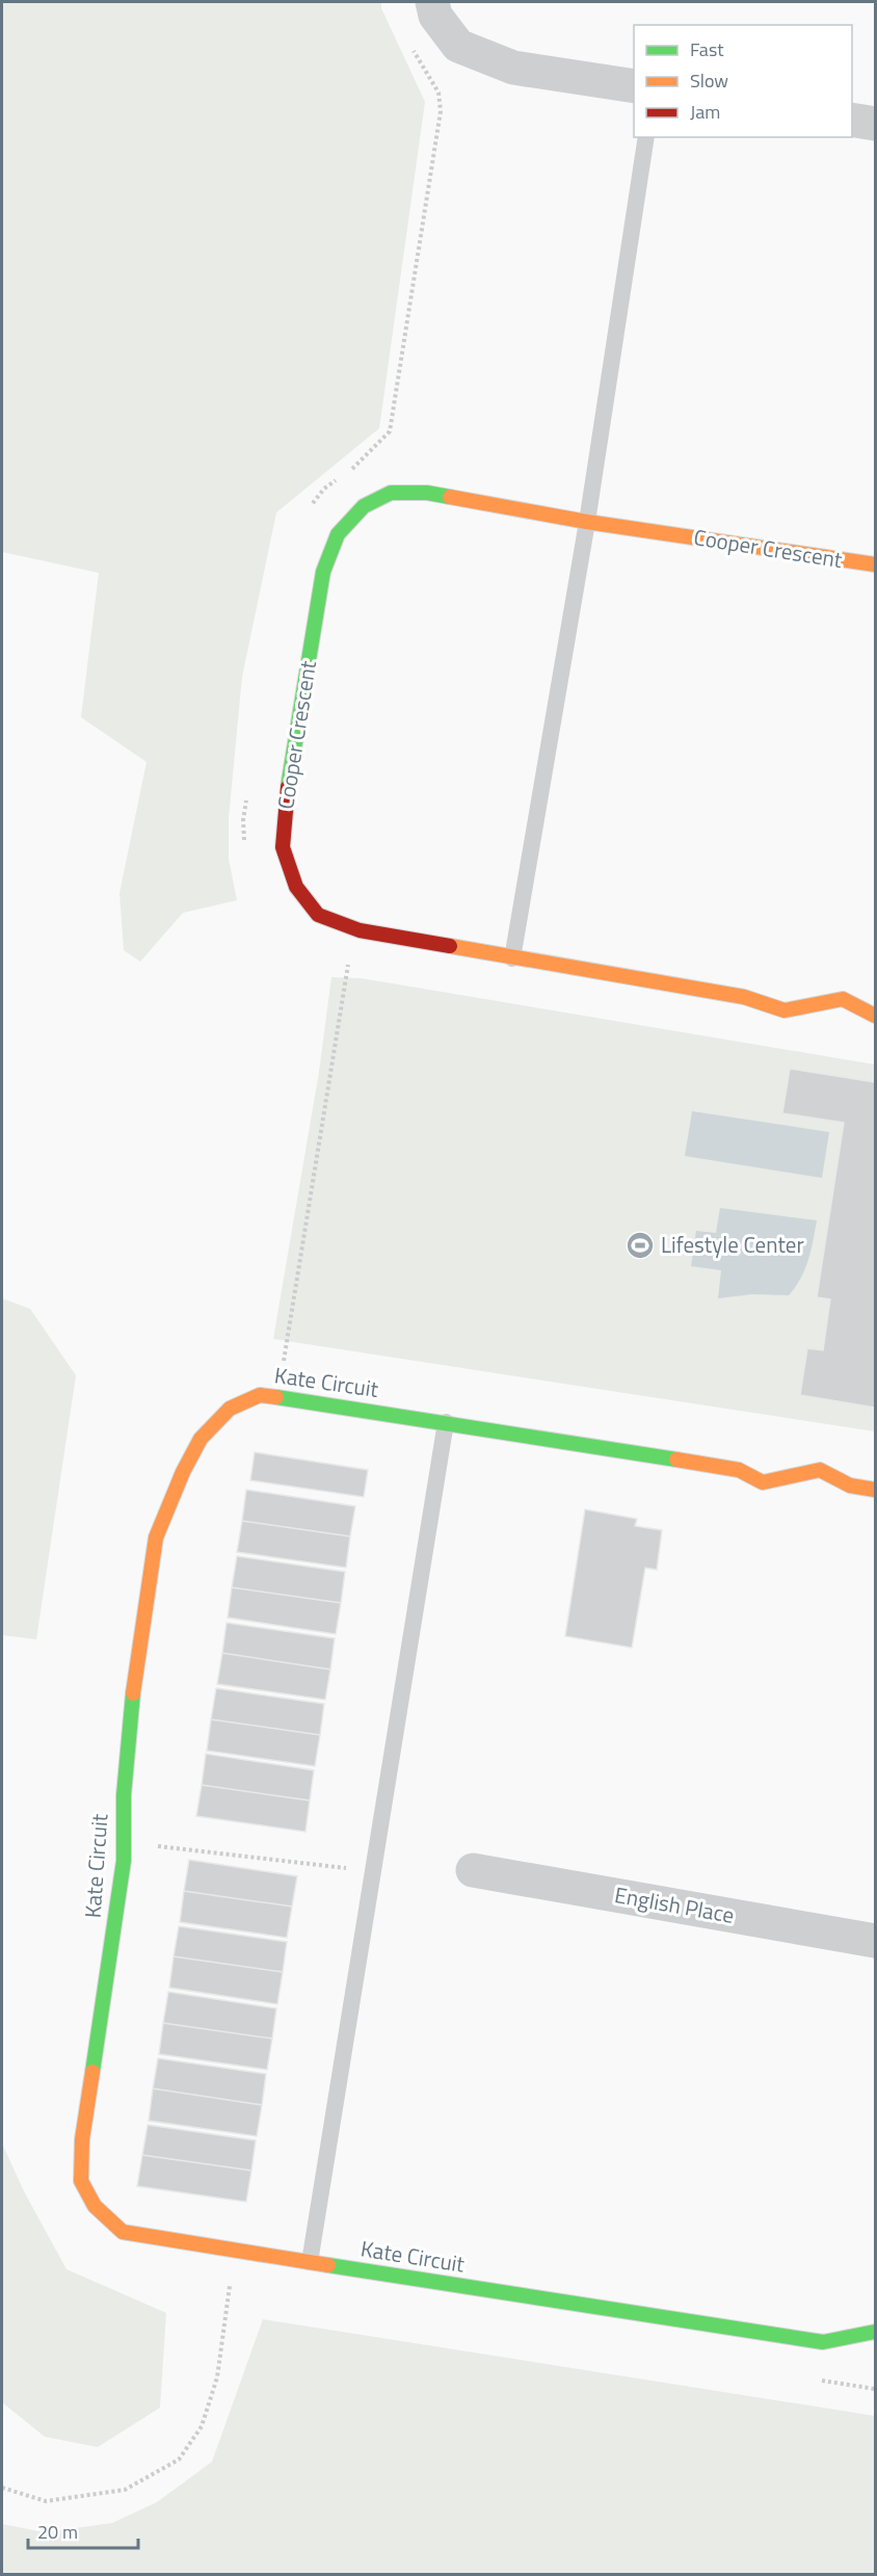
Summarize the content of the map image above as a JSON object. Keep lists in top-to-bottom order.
{
  "streets": {
    "street": ["Cooper Crescent", "Kate Circuit", "English Place"]
  },
  "places": {
    "sports": ["Lifestyle Center"]
  },
  "legend": ["Fast", "Slow", "Jam"],
  "scale_bar": "20 m"
}
